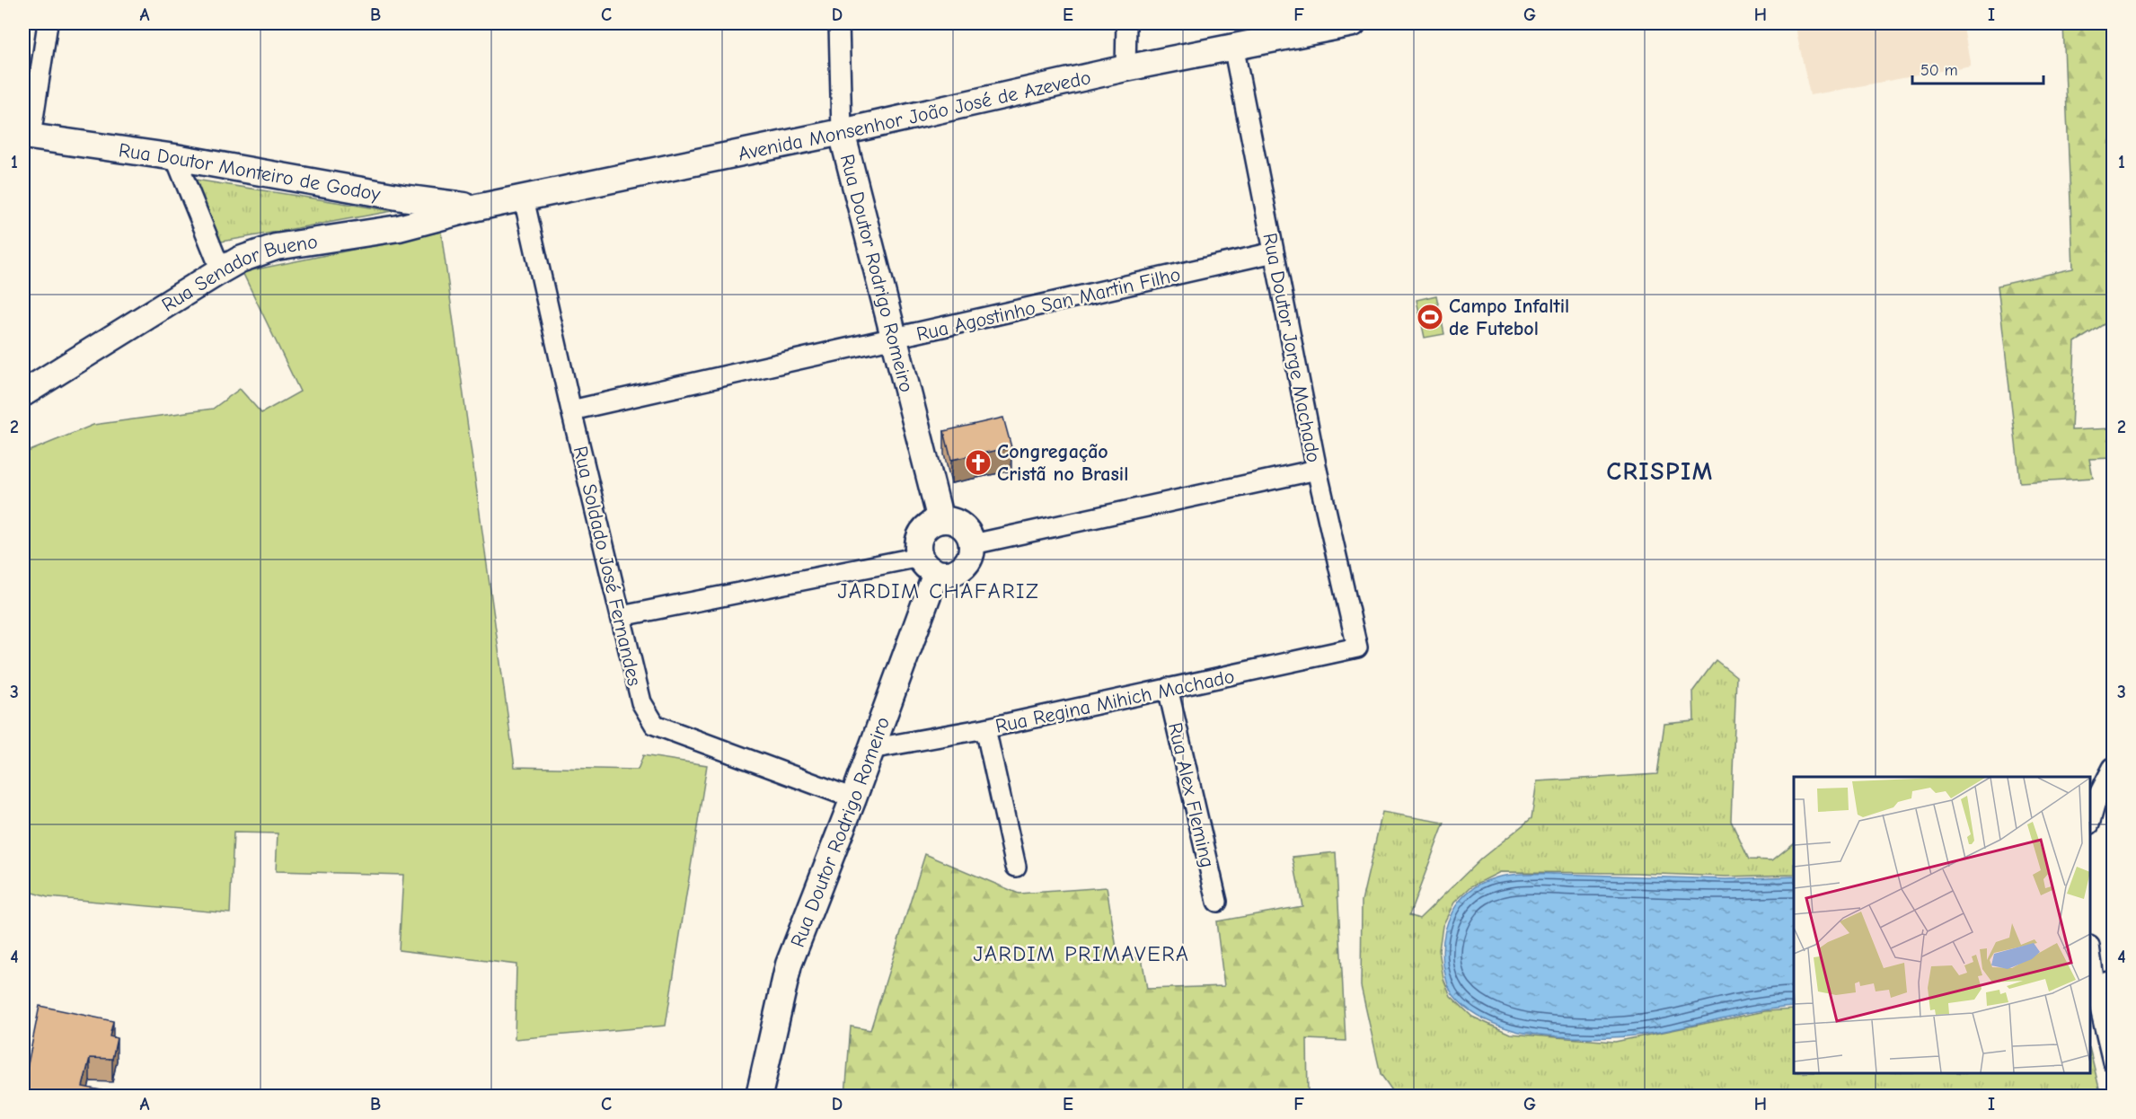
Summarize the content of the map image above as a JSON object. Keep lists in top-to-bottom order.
{
  "streets": {
    "street": [
      "Avenida Monsenhor João José de Azevedo",
      "Rua Doutor Monteiro de Godoy",
      "Rua Doutor Rodrigo Romeiro",
      "Rua Senador Bueno",
      "Rua Agostinho San Martin Filho",
      "Rua Doutor Jorge Machado",
      "Rua Soldado José Fernandes",
      "Rua Regina Mihich Machado",
      "Rua Alex Fleming"
    ]
  },
  "crossings": [
    ["Avenida Monsenhor João José de Azevedo", "Rua Doutor Monteiro de Godoy"],
    ["Avenida Monsenhor João José de Azevedo", "Rua Doutor Rodrigo Romeiro"],
    ["Avenida Monsenhor João José de Azevedo", "Rua Senador Bueno"],
    ["Avenida Monsenhor João José de Azevedo", "Rua Doutor Jorge Machado"],
    ["Avenida Monsenhor João José de Azevedo", "Rua Soldado José Fernandes"],
    ["Rua Doutor Monteiro de Godoy", "Rua Senador Bueno"],
    ["Rua Doutor Rodrigo Romeiro", "Rua Agostinho San Martin Filho"],
    ["Rua Doutor Rodrigo Romeiro", "Rua Soldado José Fernandes"],
    ["Rua Doutor Rodrigo Romeiro", "Rua Regina Mihich Machado"],
    ["Rua Agostinho San Martin Filho", "Rua Doutor Jorge Machado"],
    ["Rua Agostinho San Martin Filho", "Rua Soldado José Fernandes"],
    ["Rua Doutor Jorge Machado", "Rua Regina Mihich Machado"],
    ["Rua Regina Mihich Machado", "Rua Alex Fleming"]
  ],
  "districts": ["CRISPIM", "JARDIM CHAFARIZ", "JARDIM PRIMAVERA"],
  "places": {
    "sports": ["Campo Infaltil de Futebol"],
    "church": ["Congregação Cristã no Brasil"]
  },
  "scale_bar": "50 m",
  "grid": {
    "columns": [
      "A",
      "B",
      "C",
      "D",
      "E",
      "F",
      "G",
      "H",
      "I"
    ],
    "rows": [
      "1",
      "2",
      "3",
      "4"
    ]
  }
}
